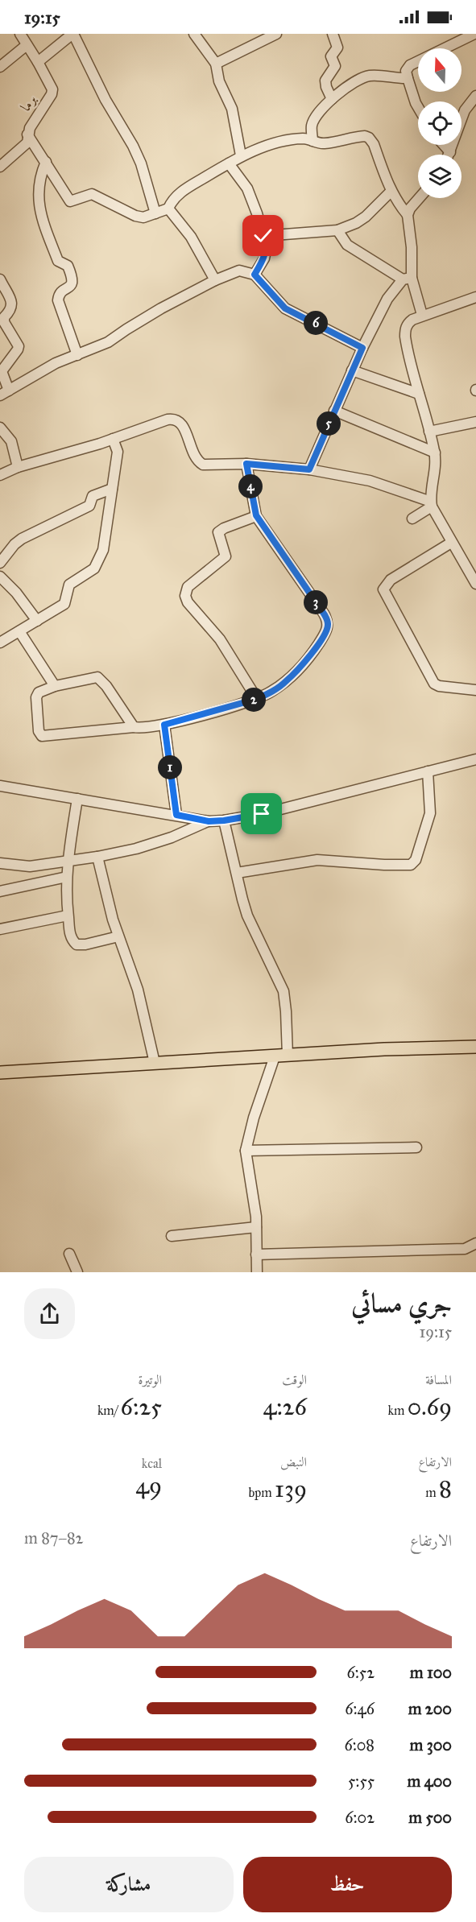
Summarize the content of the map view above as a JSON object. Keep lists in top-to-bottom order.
{
  "streets": {
    "street": ["برما"]
  },
  "north": "top",
  "page": {
    "status": "19:15",
    "pins": [
      "6",
      "5",
      "4",
      "3",
      "2",
      "1"
    ],
    "heading": ["جري مسائي", "19:15"],
    "stats": [
      ["المسافة", "0.69 km"],
      ["الوقت", "4:26"],
      ["الوتيرة", "6:25 /km"],
      ["الارتفاع", "8 m"],
      ["النبض", "139 bpm"],
      ["kcal", "49"]
    ],
    "chart": ["الارتفاع", "82–87 m"],
    "list": [
      {
        "name": "100 m",
        "note": "6:52"
      },
      {
        "name": "200 m",
        "note": "6:46"
      },
      {
        "name": "300 m",
        "note": "6:08"
      },
      {
        "name": "400 m",
        "note": "5:55"
      },
      {
        "name": "500 m",
        "note": "6:02"
      }
    ],
    "buttons": ["حفظ", "مشاركة"]
  }
}
